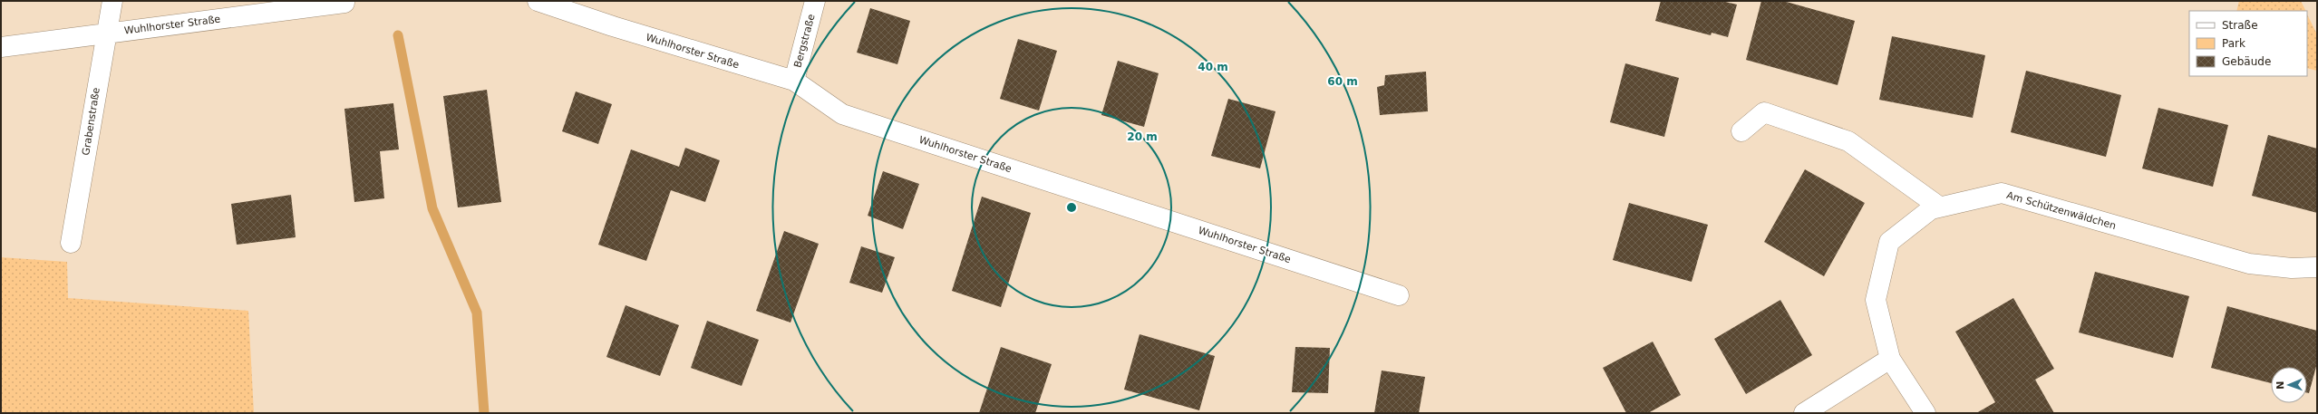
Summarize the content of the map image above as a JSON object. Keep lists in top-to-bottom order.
{
  "streets": {
    "street": [
      "Wuhlhorster Straße",
      "Bergstraße",
      "Grabenstraße",
      "Am Schützenwäldchen"
    ]
  },
  "crossings": [
    ["Wuhlhorster Straße", "Bergstraße"],
    ["Wuhlhorster Straße", "Grabenstraße"]
  ],
  "legend": ["Straße", "Park", "Gebäude"],
  "north": "left",
  "rings": ["40 m", "60 m", "20 m"]
}
